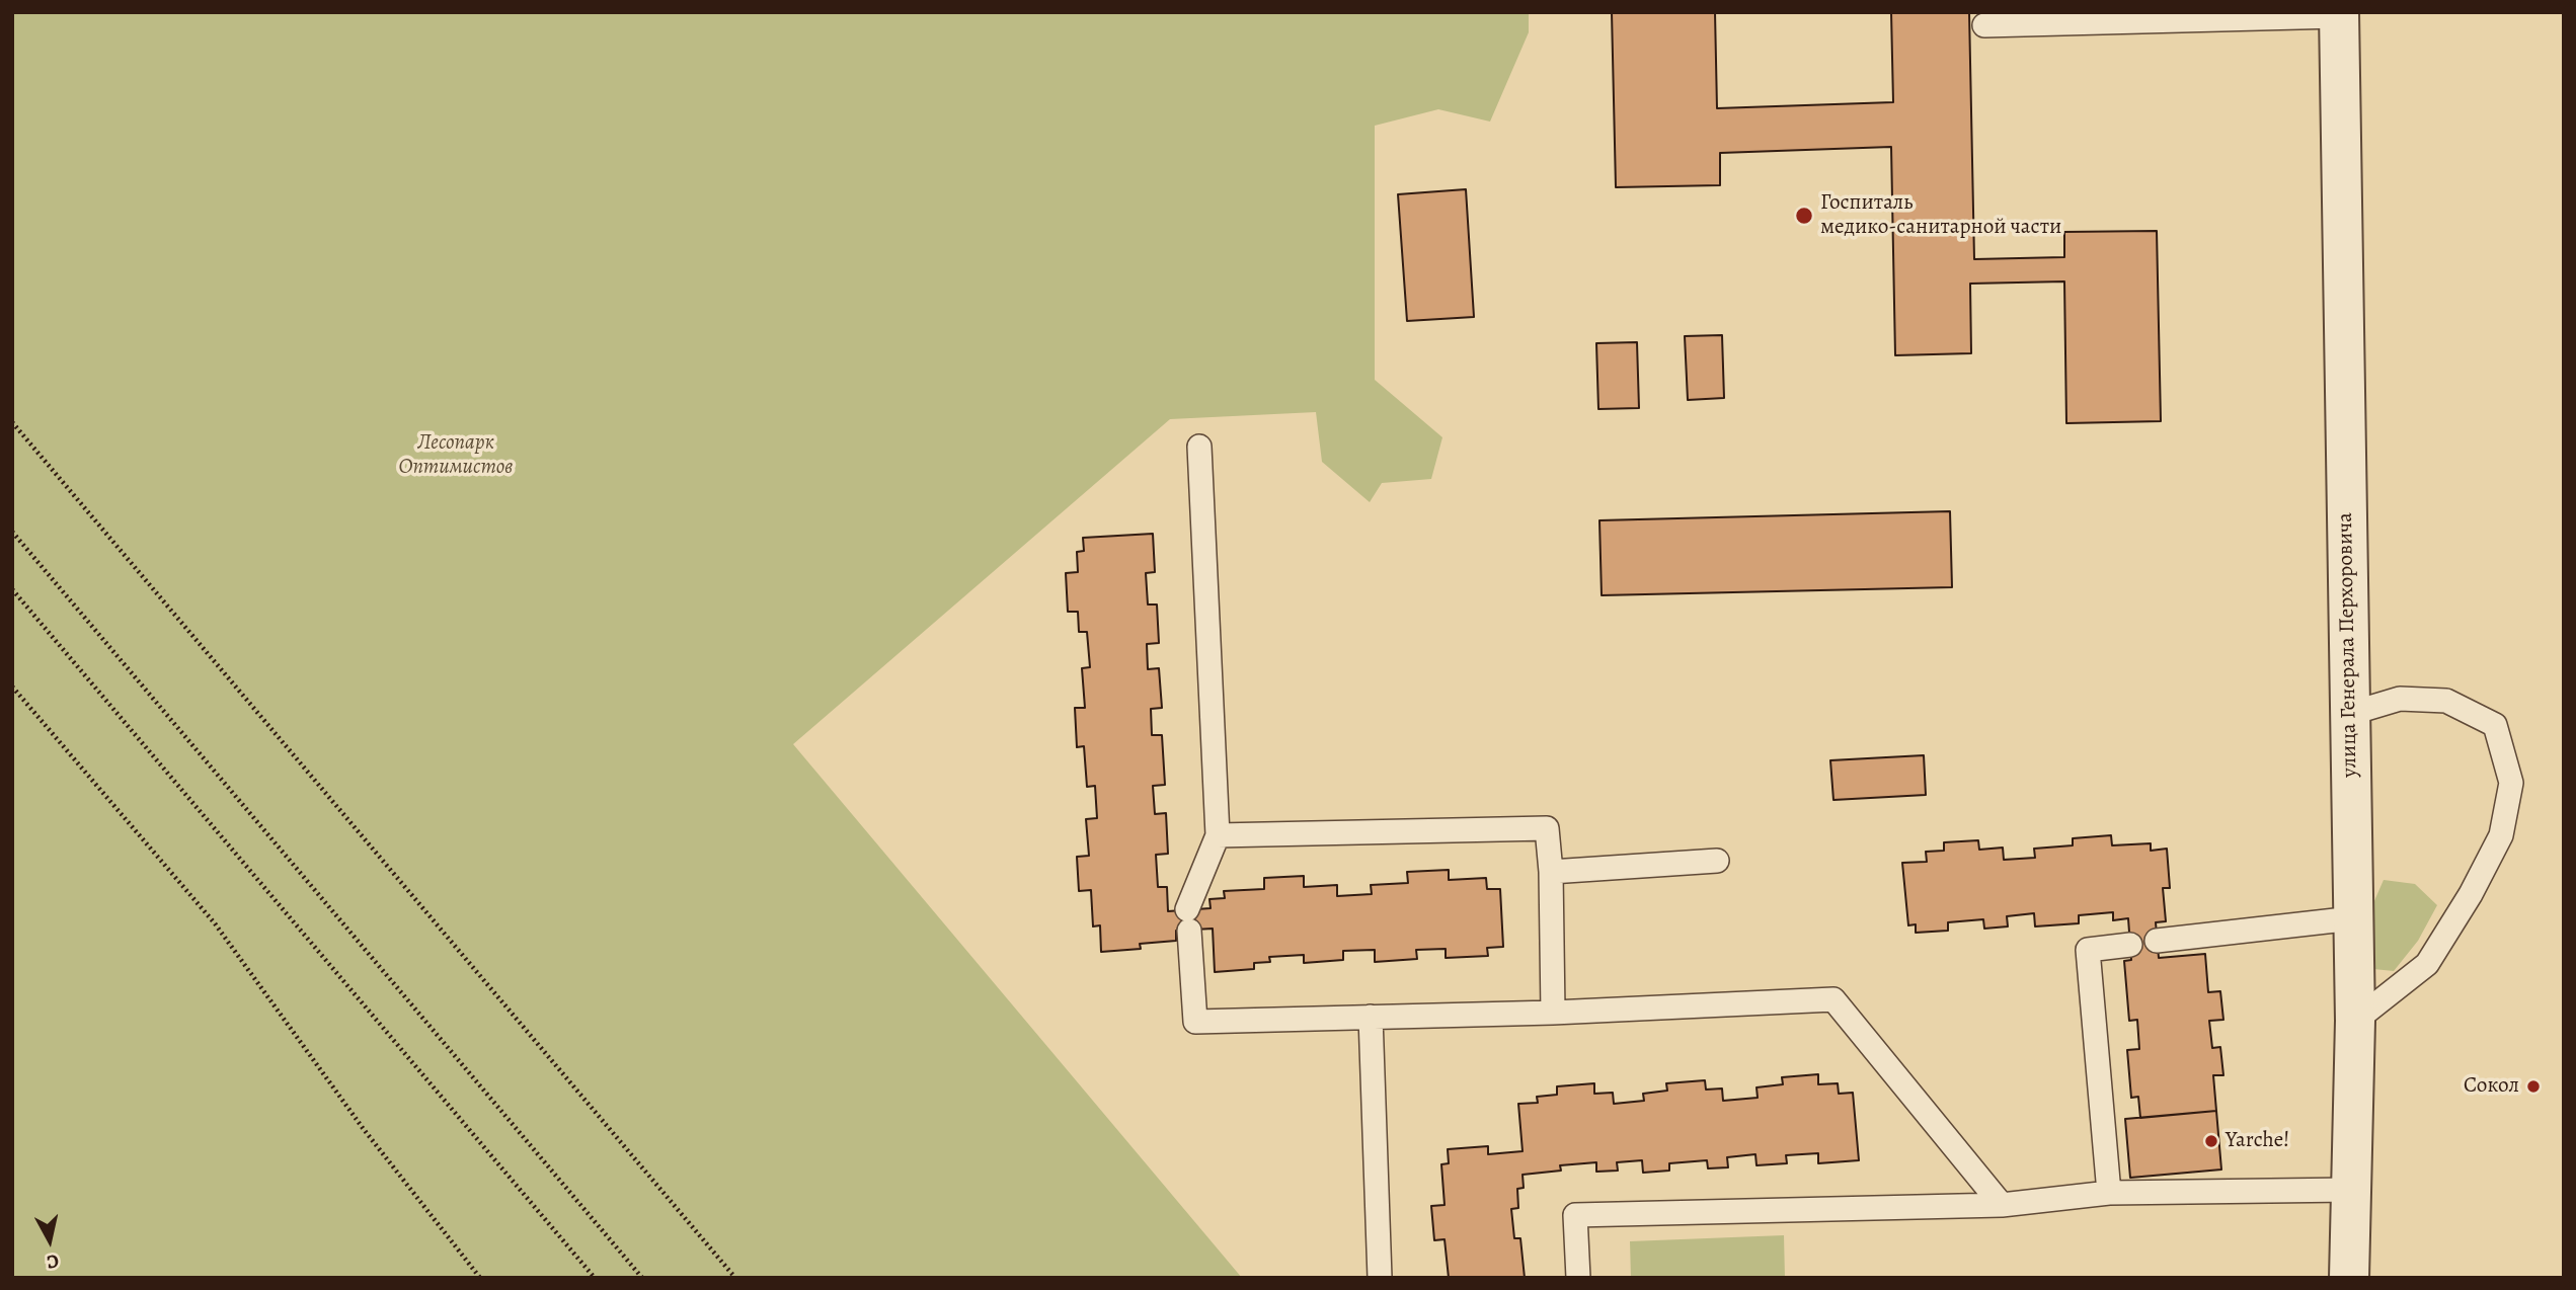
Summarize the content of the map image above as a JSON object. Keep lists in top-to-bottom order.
{
  "streets": {
    "street": ["улица Генерала Перхоровича"]
  },
  "parks": ["Лесопарк Оптимистов"],
  "places": ["Госпиталь медико-санитарной части", "Сокол", "Yarche!"],
  "north": "bottom"
}
